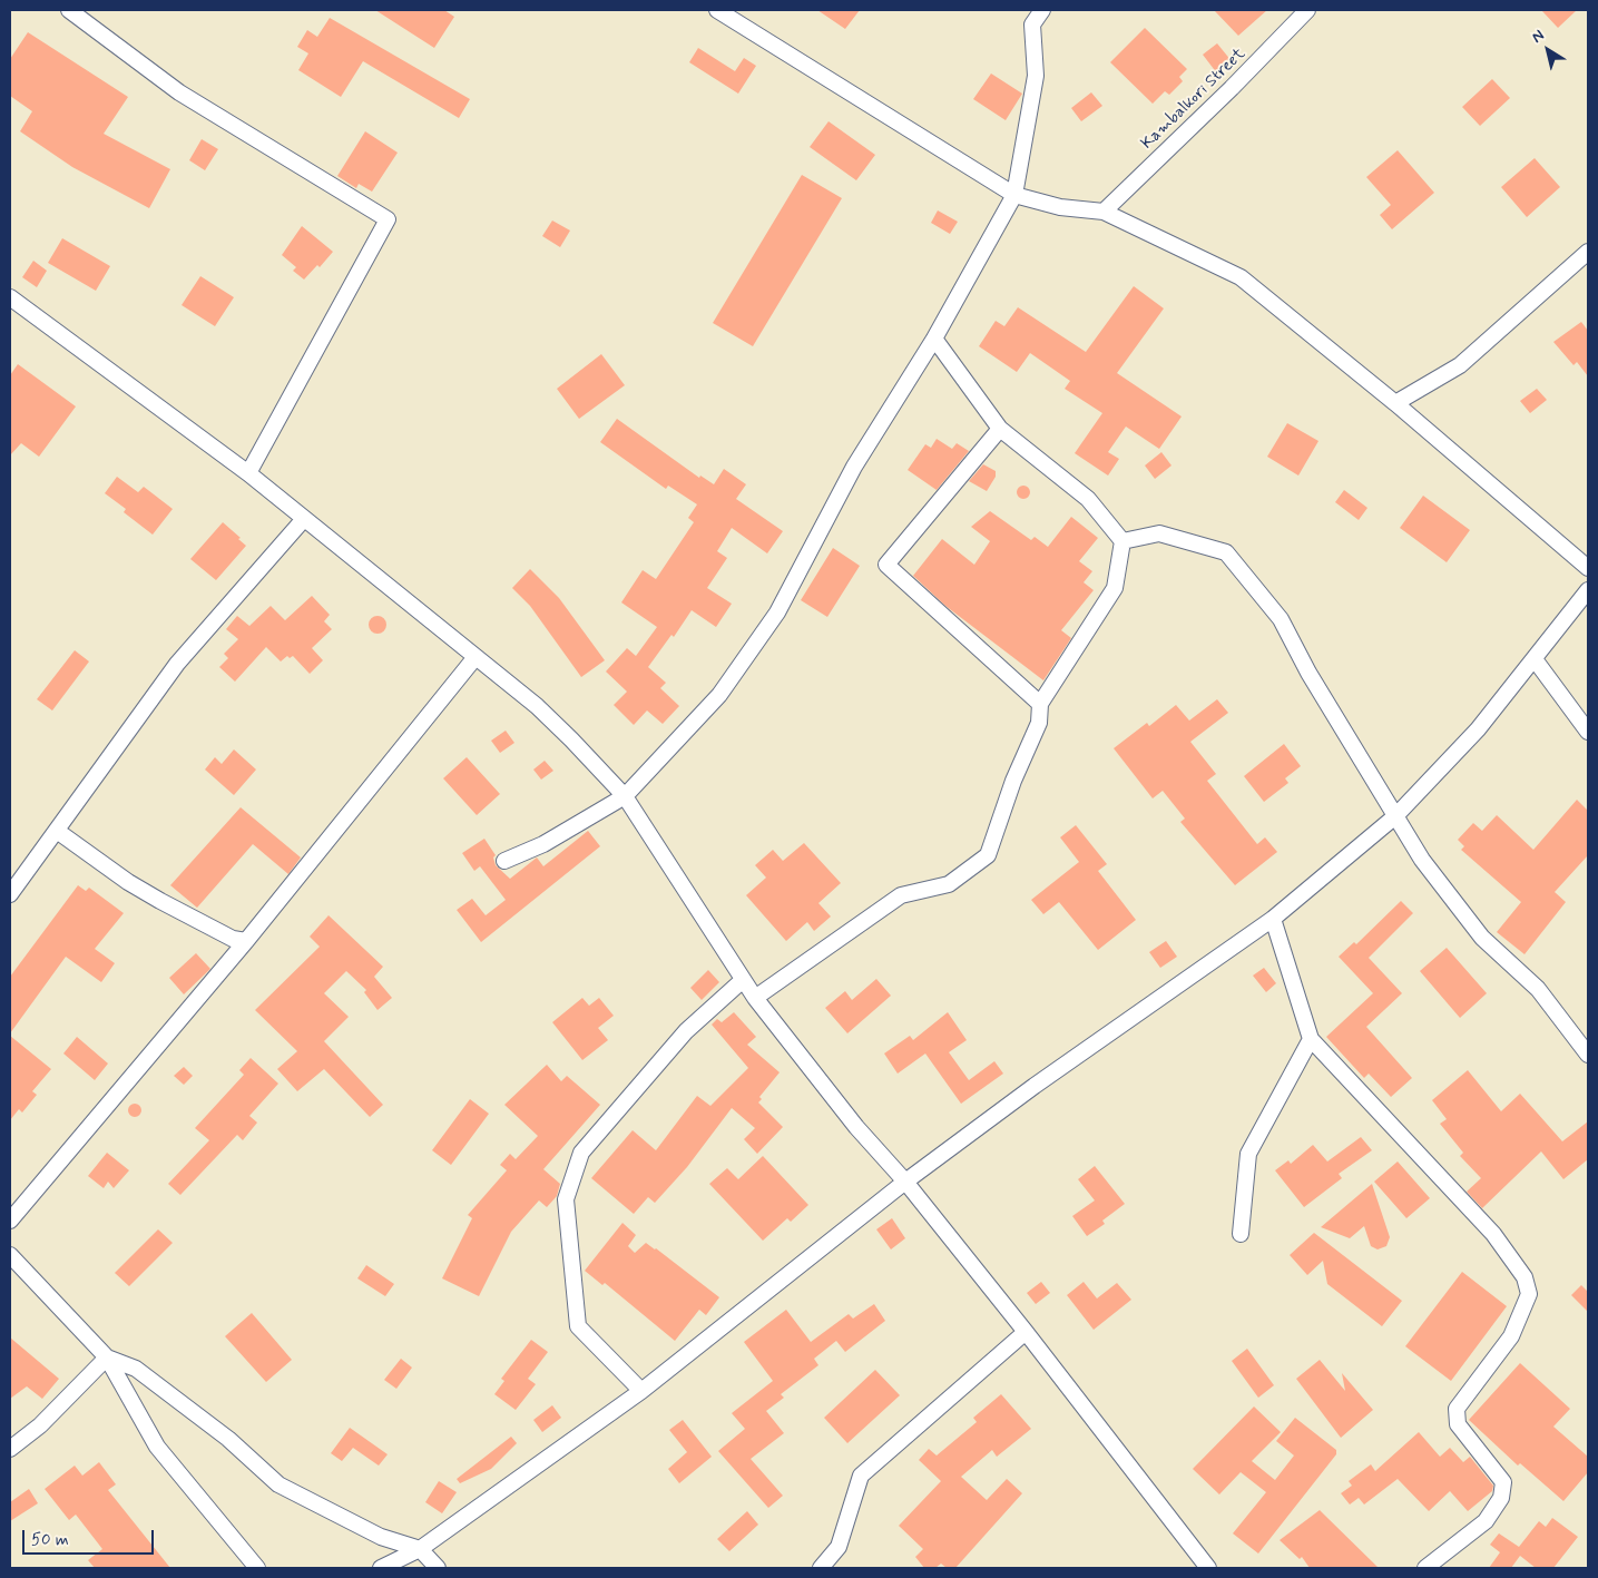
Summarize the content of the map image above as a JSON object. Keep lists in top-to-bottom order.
{
  "streets": {
    "street": ["Kambalkori Street"]
  },
  "scale_bar": "50 m",
  "north": "top left"
}
